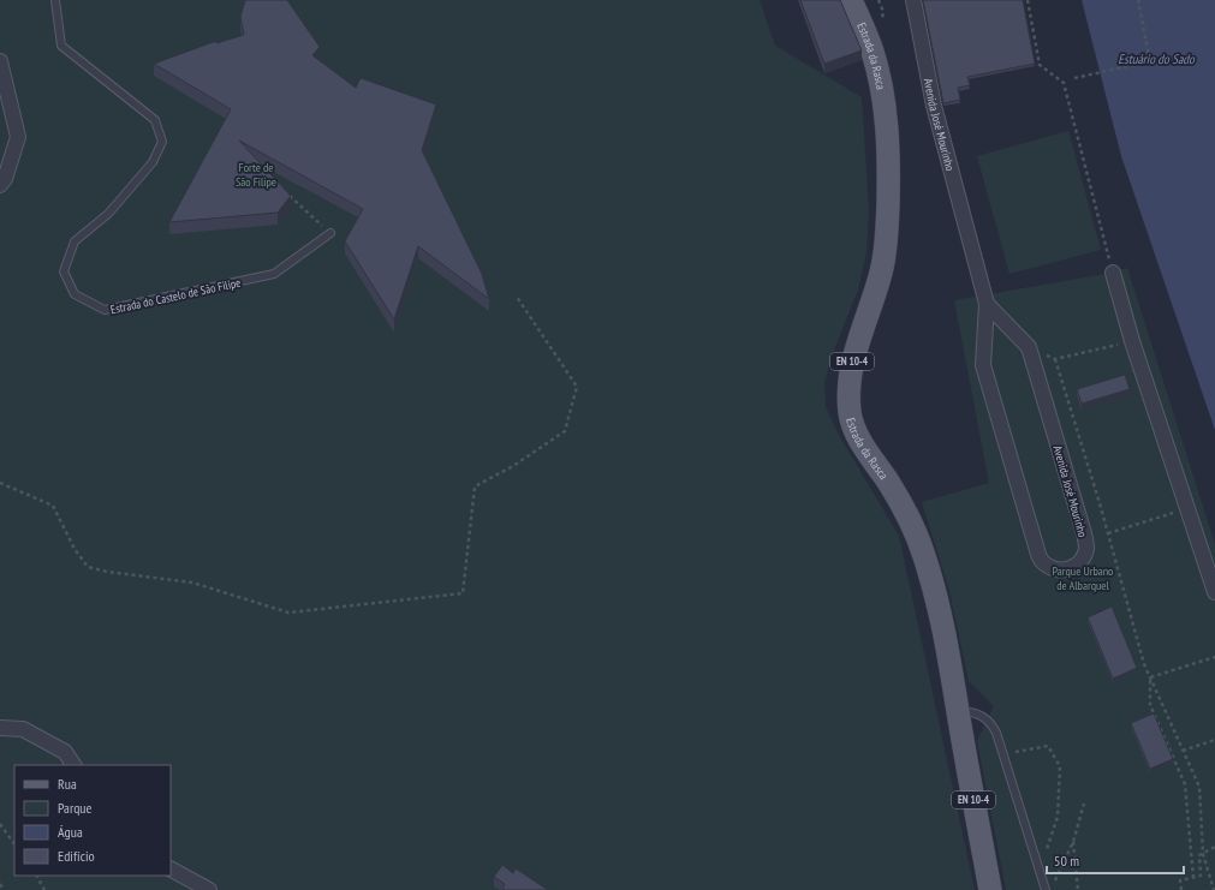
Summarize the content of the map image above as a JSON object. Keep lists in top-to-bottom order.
{
  "streets": {
    "main road": ["Estrada da Rasca", "EN 10-4"],
    "street": ["Avenida José Mourinho"],
    "lane": ["Estrada do Castelo de São Filipe"]
  },
  "water": ["Estuário do Sado"],
  "parks": ["Forte de São Filipe", "Parque Urbano de Albarquel"],
  "legend": [
    "Rua",
    "Parque",
    "Água",
    "Edifício"
  ],
  "scale_bar": "50 m"
}
